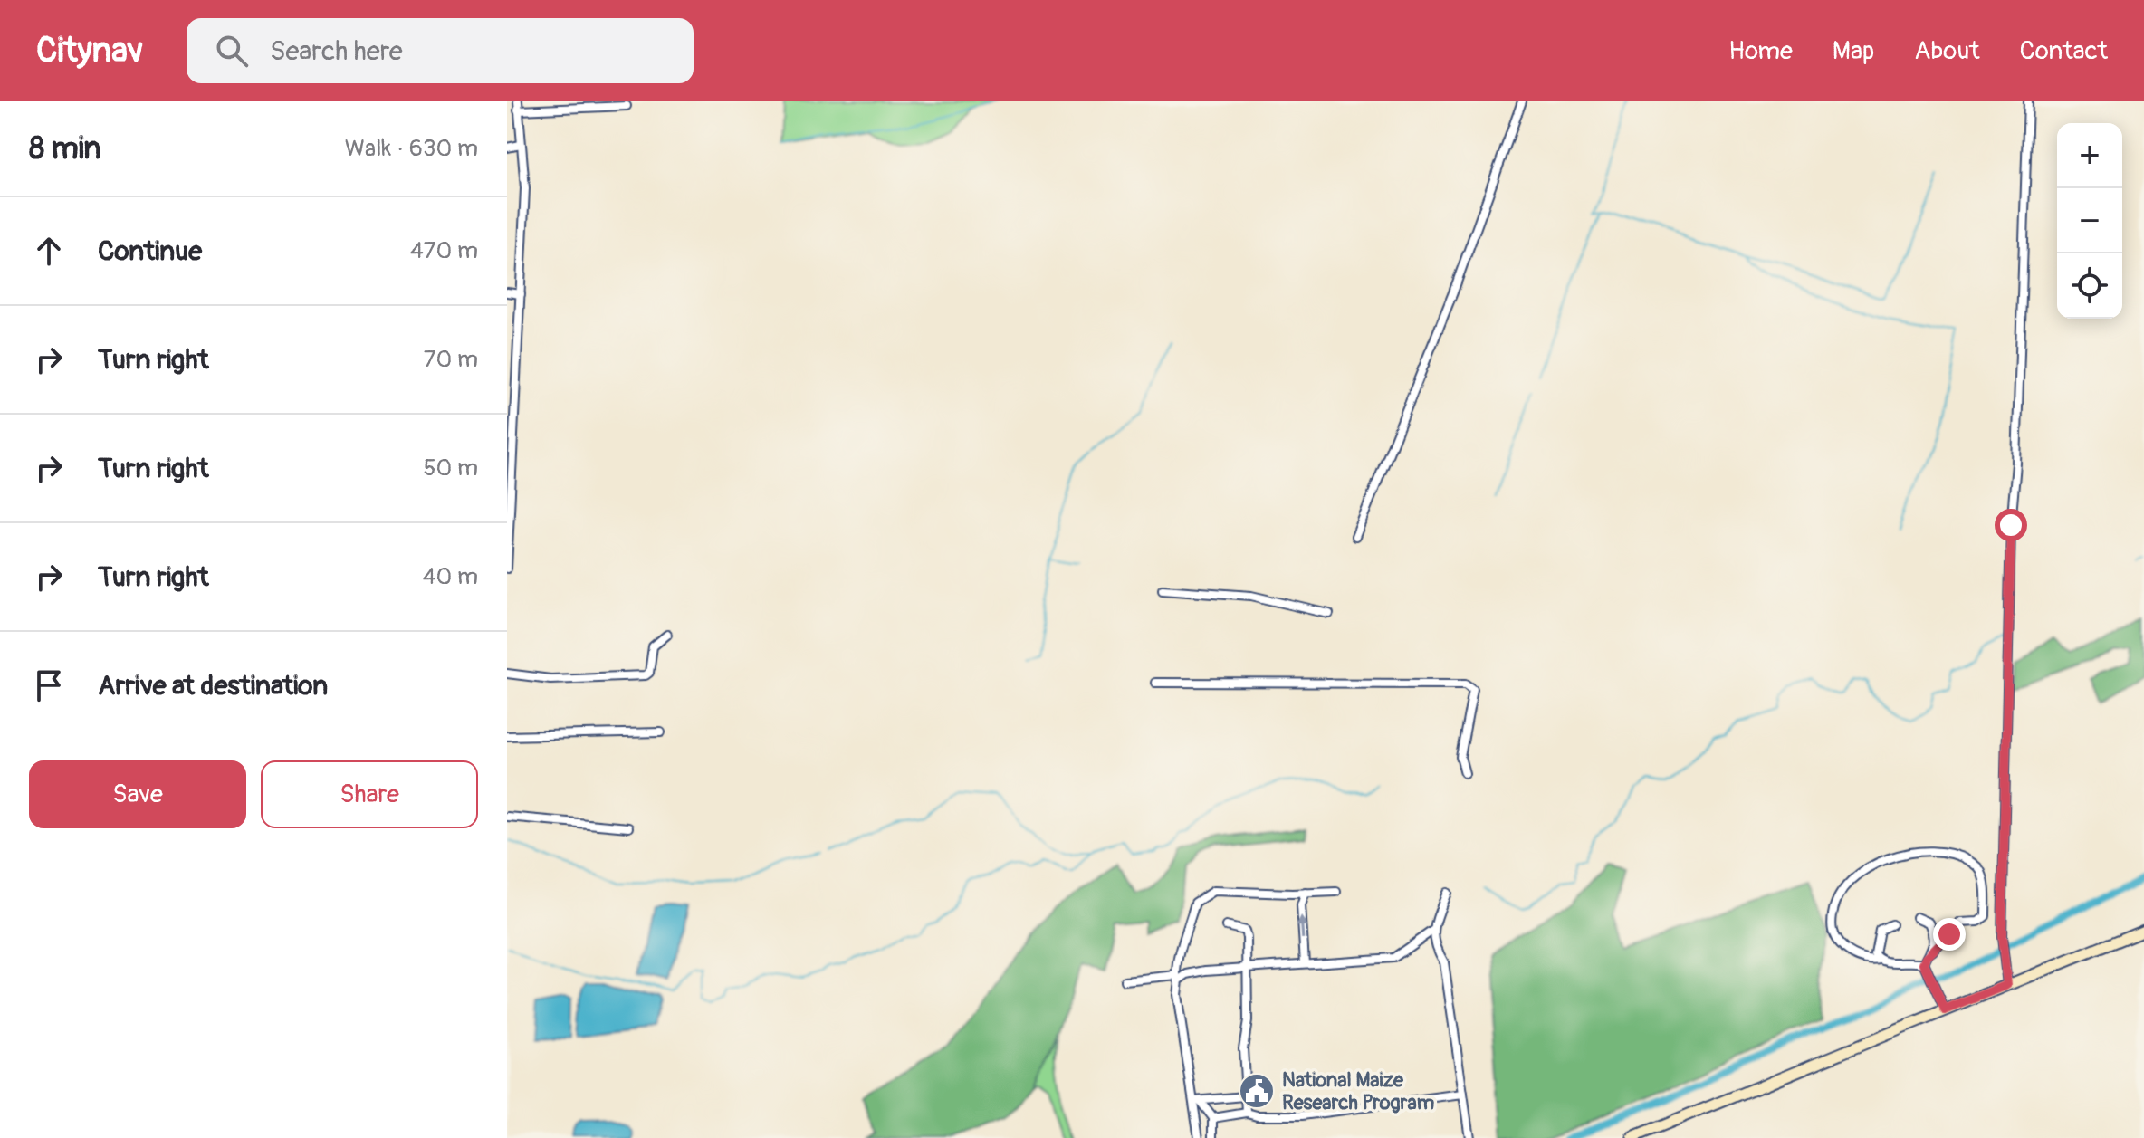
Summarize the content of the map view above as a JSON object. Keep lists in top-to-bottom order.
{
  "places": {
    "public building": ["National Maize Research Program"]
  },
  "page": {
    "header": "Citynav",
    "search": "Search here",
    "nav": [
      "Home",
      "Map",
      "About",
      "Contact"
    ],
    "heading": ["8 min", "Walk · 630 m"],
    "map_buttons": ["+", "−"],
    "list": [
      ["Continue", "470 m"],
      ["Turn right", "70 m"],
      ["Turn right", "50 m"],
      ["Turn right", "40 m"],
      "Arrive at destination"
    ],
    "buttons": ["Save", "Share"]
  }
}
